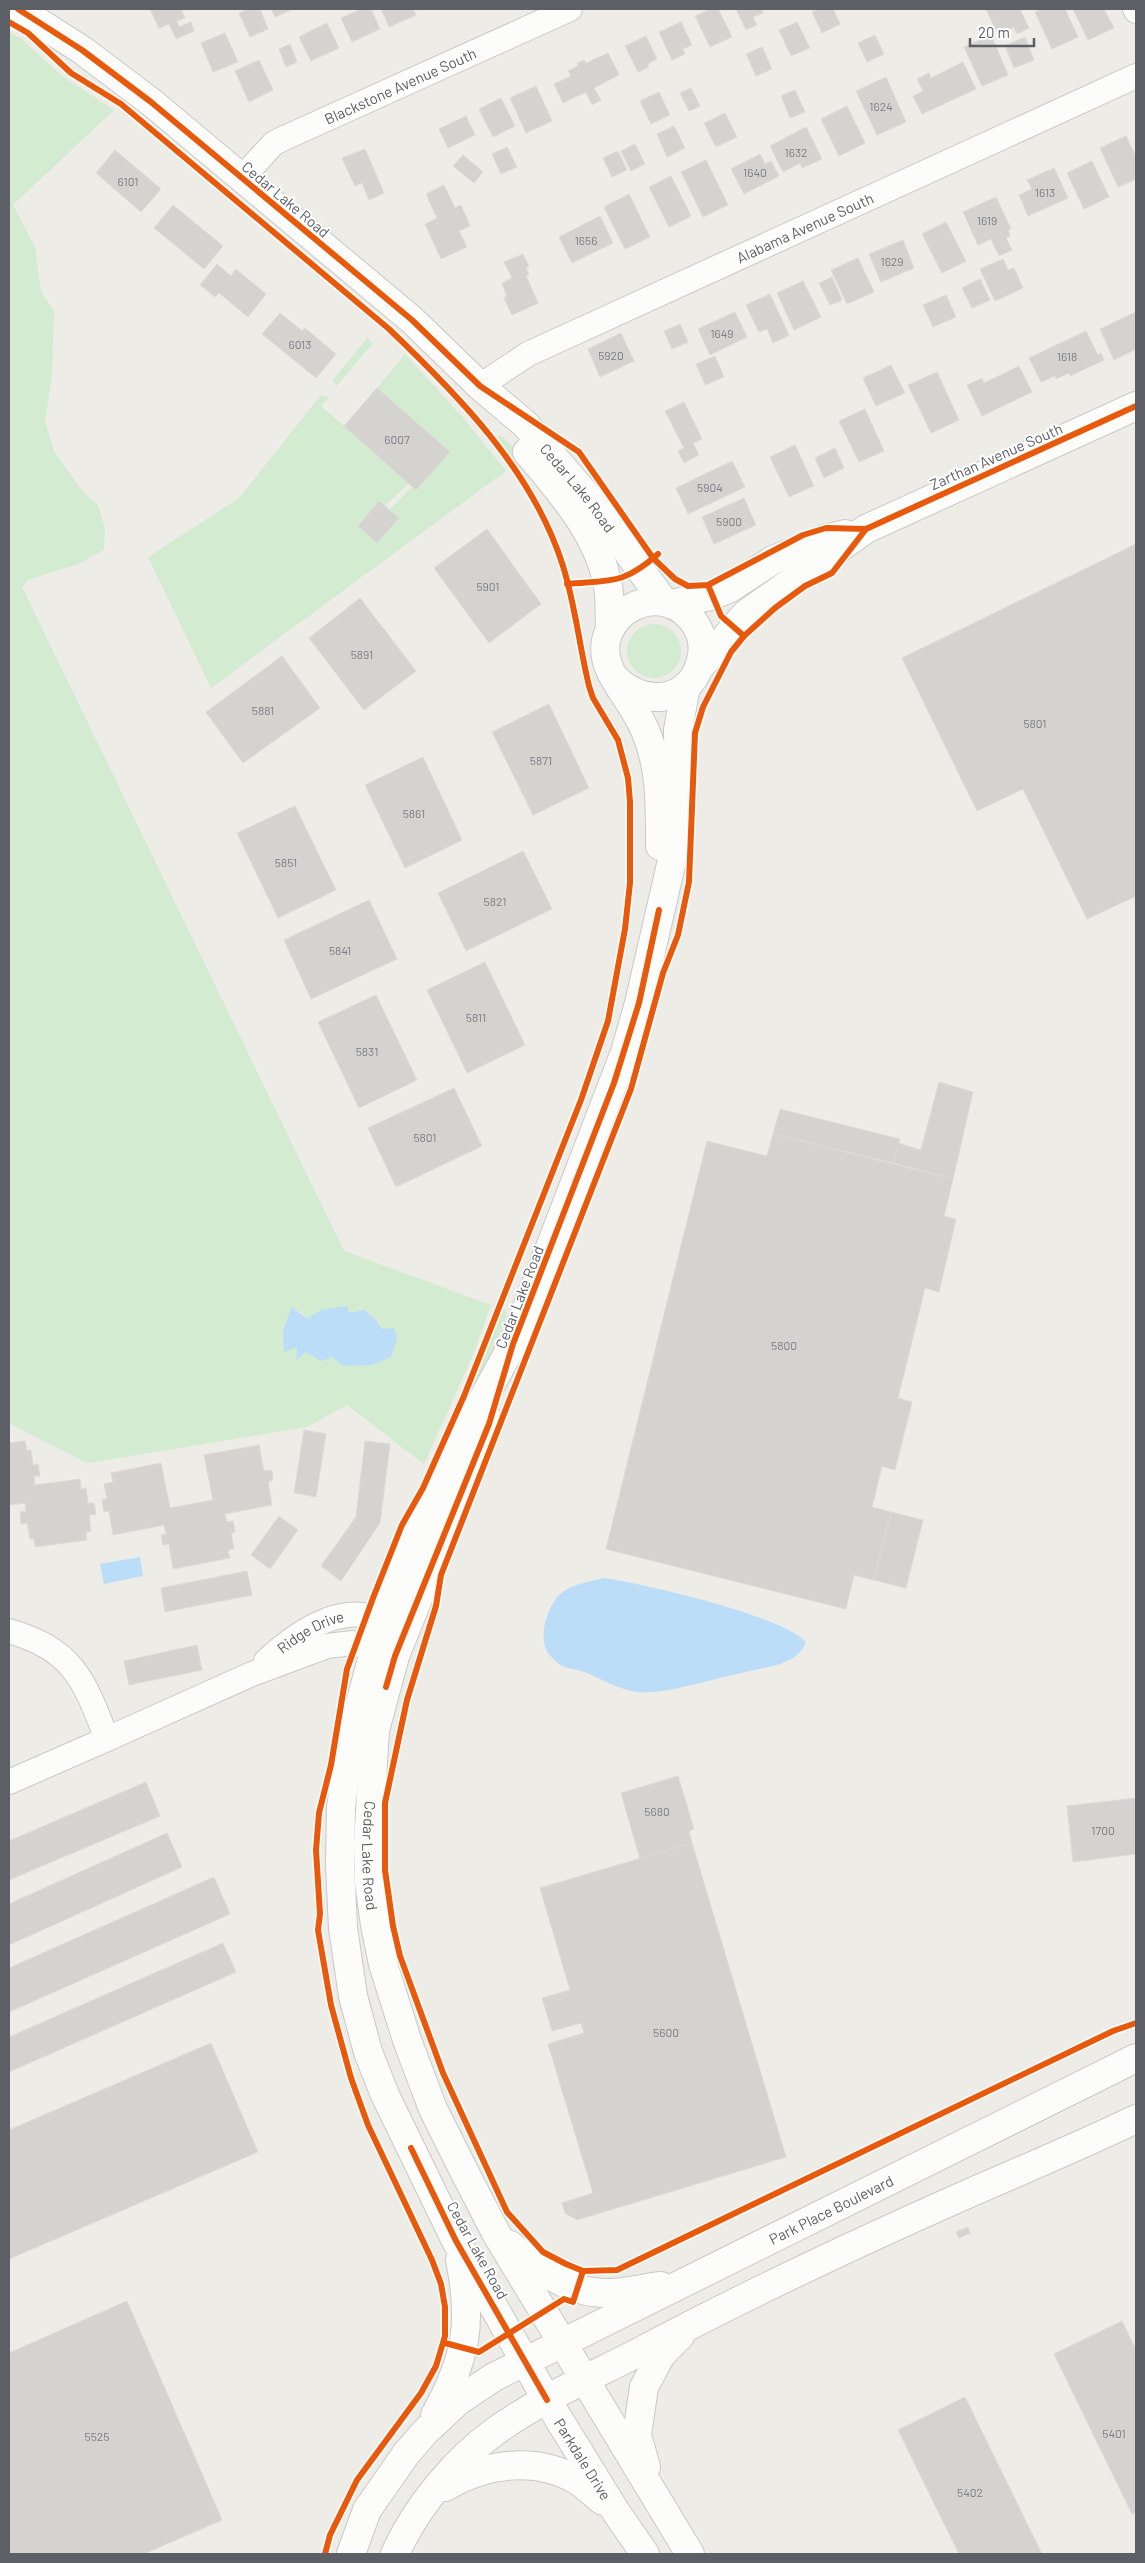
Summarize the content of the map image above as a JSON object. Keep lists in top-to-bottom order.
{
  "streets": {
    "street": [
      "Blackstone Avenue South",
      "Cedar Lake Road",
      "Alabama Avenue South",
      "Zarthan Avenue South",
      "Ridge Drive",
      "Park Place Boulevard",
      "Parkdale Drive"
    ]
  },
  "crossings": [
    ["Blackstone Avenue South", "Cedar Lake Road"],
    ["Cedar Lake Road", "Alabama Avenue South"],
    ["Cedar Lake Road", "Zarthan Avenue South"],
    ["Cedar Lake Road", "Ridge Drive"],
    ["Cedar Lake Road", "Park Place Boulevard"],
    ["Cedar Lake Road", "Parkdale Drive"],
    ["Park Place Boulevard", "Parkdale Drive"]
  ],
  "house_numbers": [
    "1624",
    "1632",
    "1640",
    "6101",
    "1613",
    "1619",
    "1656",
    "1629",
    "1649",
    "6013",
    "5920",
    "1618",
    "6007",
    "5904",
    "5900",
    "5901",
    "5891",
    "5881",
    "5801",
    "5871",
    "5861",
    "5851",
    "5821",
    "5841",
    "5811",
    "5831",
    "5801",
    "5800",
    "5680",
    "1700",
    "5600",
    "5401",
    "5525",
    "5402"
  ],
  "scale_bar": "20 m"
}
